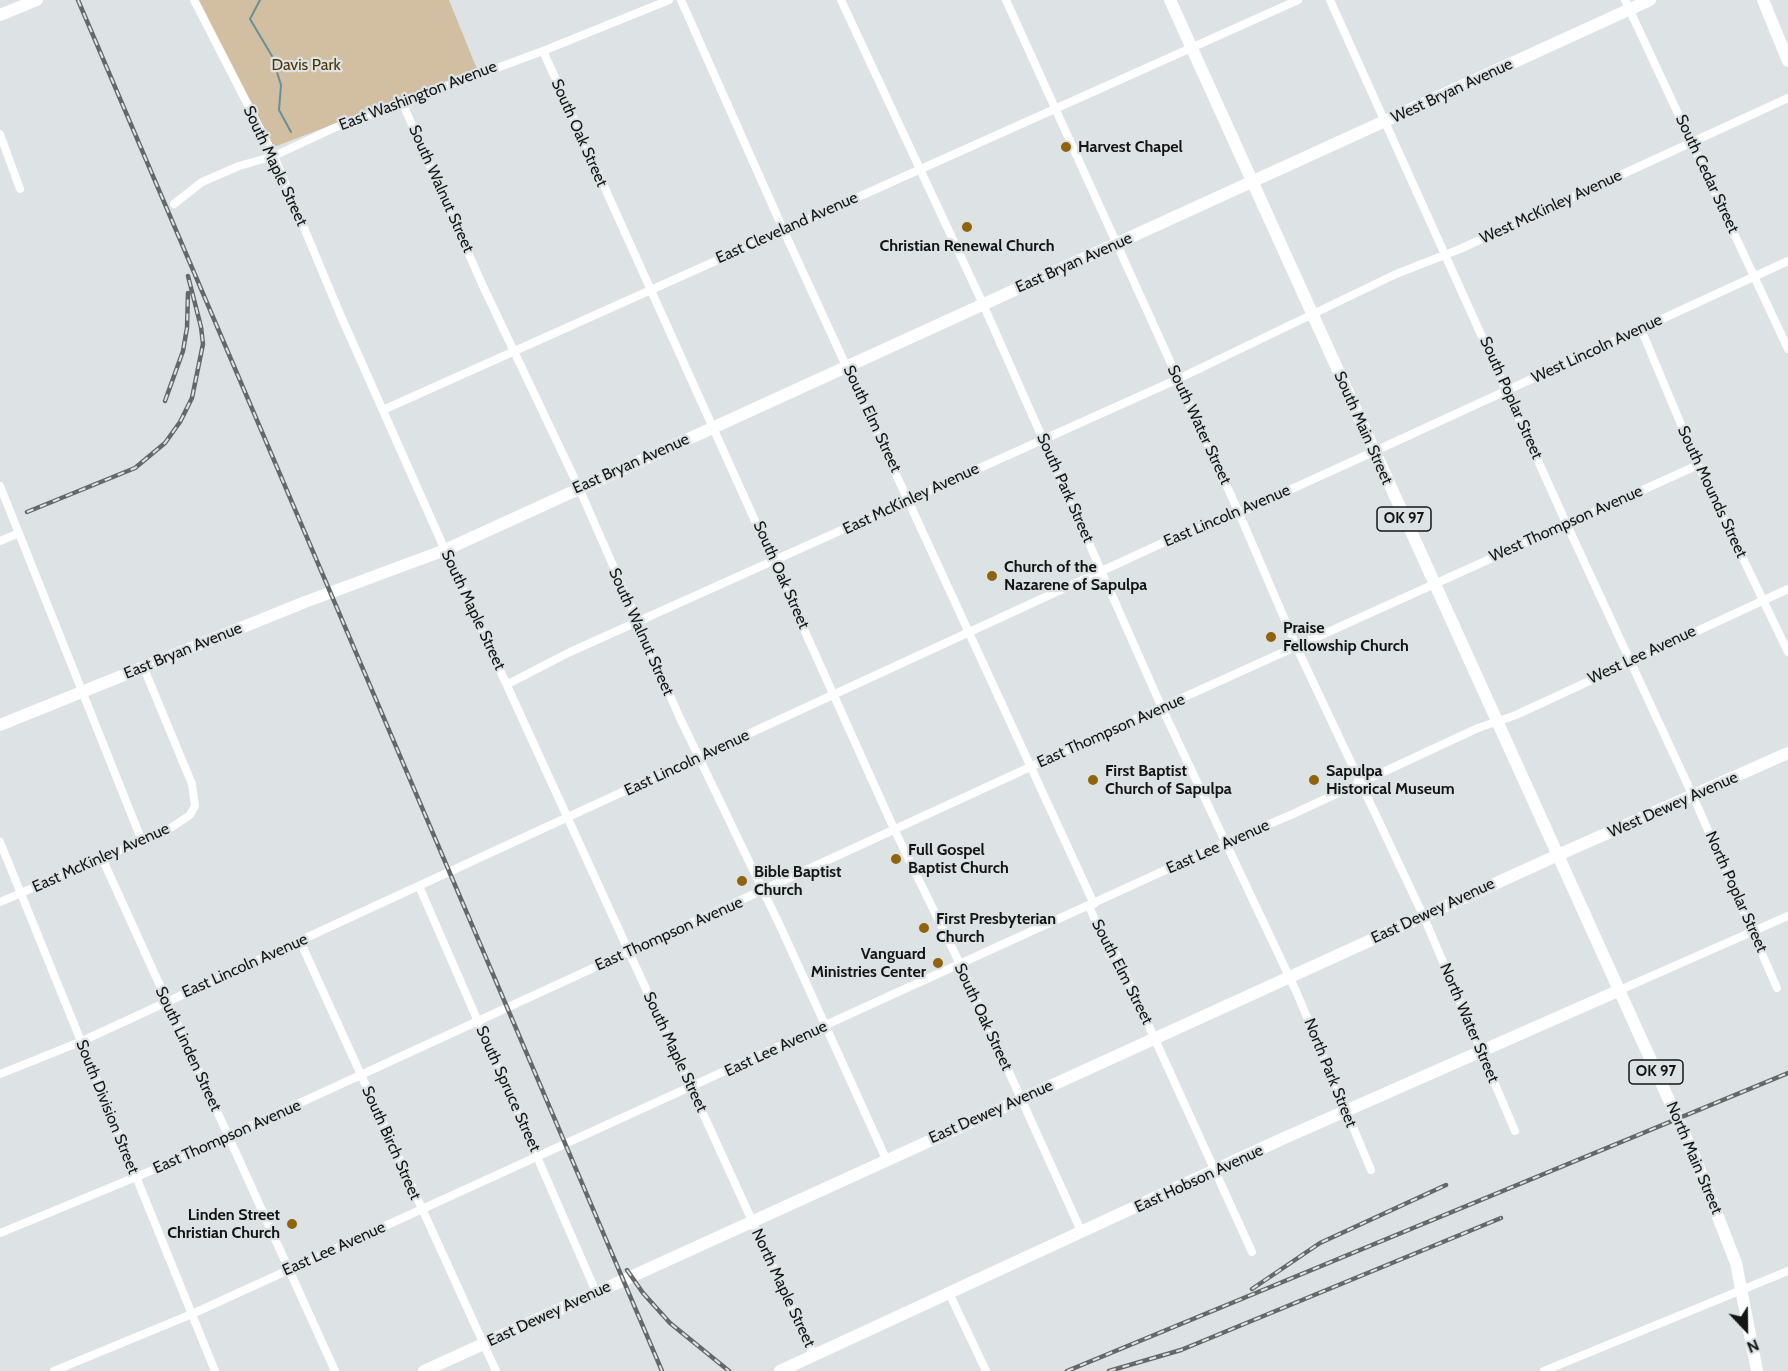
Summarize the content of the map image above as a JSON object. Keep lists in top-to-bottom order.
{
  "streets": {
    "main road": [
      "West Bryan Avenue",
      "East Bryan Avenue",
      "South Main Street",
      "OK 97",
      "West Dewey Avenue",
      "East Dewey Avenue",
      "North Main Street",
      "East Hobson Avenue"
    ],
    "street": [
      "East Washington Avenue",
      "South Oak Street",
      "South Maple Street",
      "South Cedar Street",
      "South Walnut Street",
      "West McKinley Avenue",
      "East Cleveland Avenue",
      "West Lincoln Avenue",
      "South Poplar Street",
      "South Elm Street",
      "South Water Street",
      "South Park Street",
      "South Mounds Street",
      "East McKinley Avenue",
      "East Lincoln Avenue",
      "West Thompson Avenue",
      "West Lee Avenue",
      "East Thompson Avenue",
      "East Lee Avenue",
      "North Poplar Street",
      "North Water Street",
      "South Linden Street",
      "North Park Street",
      "South Spruce Street",
      "South Division Street",
      "South Birch Street",
      "North Maple Street"
    ]
  },
  "crossings": [
    ["West Bryan Avenue", "South Cedar Street"],
    ["West Bryan Avenue", "East Bryan Avenue"],
    ["West Bryan Avenue", "South Poplar Street"],
    ["West Bryan Avenue", "South Main Street"],
    ["East Washington Avenue", "South Oak Street"],
    ["East Washington Avenue", "South Maple Street"],
    ["East Washington Avenue", "South Walnut Street"],
    ["South Oak Street", "East Cleveland Avenue"],
    ["South Oak Street", "East Bryan Avenue"],
    ["South Oak Street", "East McKinley Avenue"],
    ["South Oak Street", "East Lincoln Avenue"],
    ["South Oak Street", "East Thompson Avenue"],
    ["South Oak Street", "East Lee Avenue"],
    ["South Oak Street", "East Dewey Avenue"],
    ["South Oak Street", "East Hobson Avenue"],
    ["South Maple Street", "East Cleveland Avenue"],
    ["South Maple Street", "East Bryan Avenue"],
    ["South Maple Street", "East McKinley Avenue"],
    ["South Maple Street", "East Lincoln Avenue"],
    ["South Maple Street", "East Thompson Avenue"],
    ["South Maple Street", "East Lee Avenue"],
    ["South Maple Street", "East Dewey Avenue"],
    ["South Maple Street", "North Maple Street"],
    ["South Cedar Street", "West McKinley Avenue"],
    ["South Cedar Street", "West Lincoln Avenue"],
    ["South Walnut Street", "East Cleveland Avenue"],
    ["South Walnut Street", "East Bryan Avenue"],
    ["South Walnut Street", "East McKinley Avenue"],
    ["South Walnut Street", "East Lincoln Avenue"],
    ["South Walnut Street", "East Thompson Avenue"],
    ["South Walnut Street", "East Lee Avenue"],
    ["South Walnut Street", "East Dewey Avenue"],
    ["West McKinley Avenue", "South Poplar Street"],
    ["West McKinley Avenue", "South Main Street"],
    ["West McKinley Avenue", "East McKinley Avenue"],
    ["East Cleveland Avenue", "South Elm Street"],
    ["East Cleveland Avenue", "South Water Street"],
    ["East Cleveland Avenue", "South Main Street"],
    ["East Cleveland Avenue", "South Park Street"],
    ["East Bryan Avenue", "South Elm Street"],
    ["East Bryan Avenue", "South Water Street"],
    ["East Bryan Avenue", "South Main Street"],
    ["East Bryan Avenue", "South Park Street"],
    ["East Bryan Avenue", "East McKinley Avenue"],
    ["West Lincoln Avenue", "South Poplar Street"],
    ["West Lincoln Avenue", "South Main Street"],
    ["West Lincoln Avenue", "South Mounds Street"],
    ["West Lincoln Avenue", "East Lincoln Avenue"],
    ["South Poplar Street", "West Thompson Avenue"],
    ["South Poplar Street", "West Lee Avenue"],
    ["South Poplar Street", "West Dewey Avenue"],
    ["South Poplar Street", "North Poplar Street"],
    ["South Elm Street", "East McKinley Avenue"],
    ["South Elm Street", "East Lincoln Avenue"],
    ["South Elm Street", "East Thompson Avenue"],
    ["South Elm Street", "East Lee Avenue"],
    ["South Elm Street", "East Dewey Avenue"],
    ["South Elm Street", "East Hobson Avenue"],
    ["South Water Street", "East McKinley Avenue"],
    ["South Water Street", "East Lincoln Avenue"],
    ["South Water Street", "East Thompson Avenue"],
    ["South Water Street", "East Lee Avenue"],
    ["South Water Street", "East Dewey Avenue"],
    ["South Water Street", "North Water Street"],
    ["South Main Street", "East McKinley Avenue"],
    ["South Main Street", "East Lincoln Avenue"],
    ["South Main Street", "West Thompson Avenue"],
    ["South Main Street", "West Lee Avenue"],
    ["South Main Street", "East Thompson Avenue"],
    ["South Main Street", "West Dewey Avenue"],
    ["South Main Street", "East Lee Avenue"],
    ["South Main Street", "East Dewey Avenue"],
    ["South Main Street", "North Main Street"],
    ["South Park Street", "East McKinley Avenue"],
    ["South Park Street", "East Lincoln Avenue"],
    ["South Park Street", "East Thompson Avenue"],
    ["South Park Street", "East Lee Avenue"],
    ["South Park Street", "East Dewey Avenue"],
    ["South Park Street", "North Park Street"],
    ["South Mounds Street", "West Thompson Avenue"],
    ["South Mounds Street", "West Lee Avenue"],
    ["East McKinley Avenue", "South Linden Street"],
    ["East McKinley Avenue", "South Division Street"],
    ["East Lincoln Avenue", "South Linden Street"],
    ["East Lincoln Avenue", "South Spruce Street"],
    ["East Lincoln Avenue", "South Division Street"],
    ["East Lincoln Avenue", "South Birch Street"],
    ["West Thompson Avenue", "East Thompson Avenue"],
    ["West Lee Avenue", "East Lee Avenue"],
    ["East Thompson Avenue", "South Linden Street"],
    ["East Thompson Avenue", "South Spruce Street"],
    ["East Thompson Avenue", "South Division Street"],
    ["East Thompson Avenue", "South Birch Street"],
    ["West Dewey Avenue", "North Poplar Street"],
    ["West Dewey Avenue", "East Dewey Avenue"],
    ["West Dewey Avenue", "North Main Street"],
    ["East Lee Avenue", "South Linden Street"],
    ["East Lee Avenue", "South Spruce Street"],
    ["East Lee Avenue", "South Division Street"],
    ["East Lee Avenue", "South Birch Street"],
    ["East Dewey Avenue", "North Water Street"],
    ["East Dewey Avenue", "North Park Street"],
    ["East Dewey Avenue", "South Spruce Street"],
    ["East Dewey Avenue", "South Birch Street"],
    ["East Dewey Avenue", "North Main Street"],
    ["East Dewey Avenue", "North Maple Street"],
    ["North Water Street", "East Hobson Avenue"],
    ["North Park Street", "East Hobson Avenue"],
    ["North Main Street", "East Hobson Avenue"],
    ["East Hobson Avenue", "North Maple Street"]
  ],
  "parks": ["Davis Park"],
  "places": [
    "Harvest Chapel",
    "Christian Renewal Church",
    "Church of the Nazarene of Sapulpa",
    "Praise Fellowship Church",
    "First Baptist Church of Sapulpa",
    "Sapulpa Historical Museum",
    "Full Gospel Baptist Church",
    "Bible Baptist Church",
    "First Presbyterian Church",
    "Vanguard Ministries Center",
    "Linden Street Christian Church"
  ],
  "north": "bottom"
}
